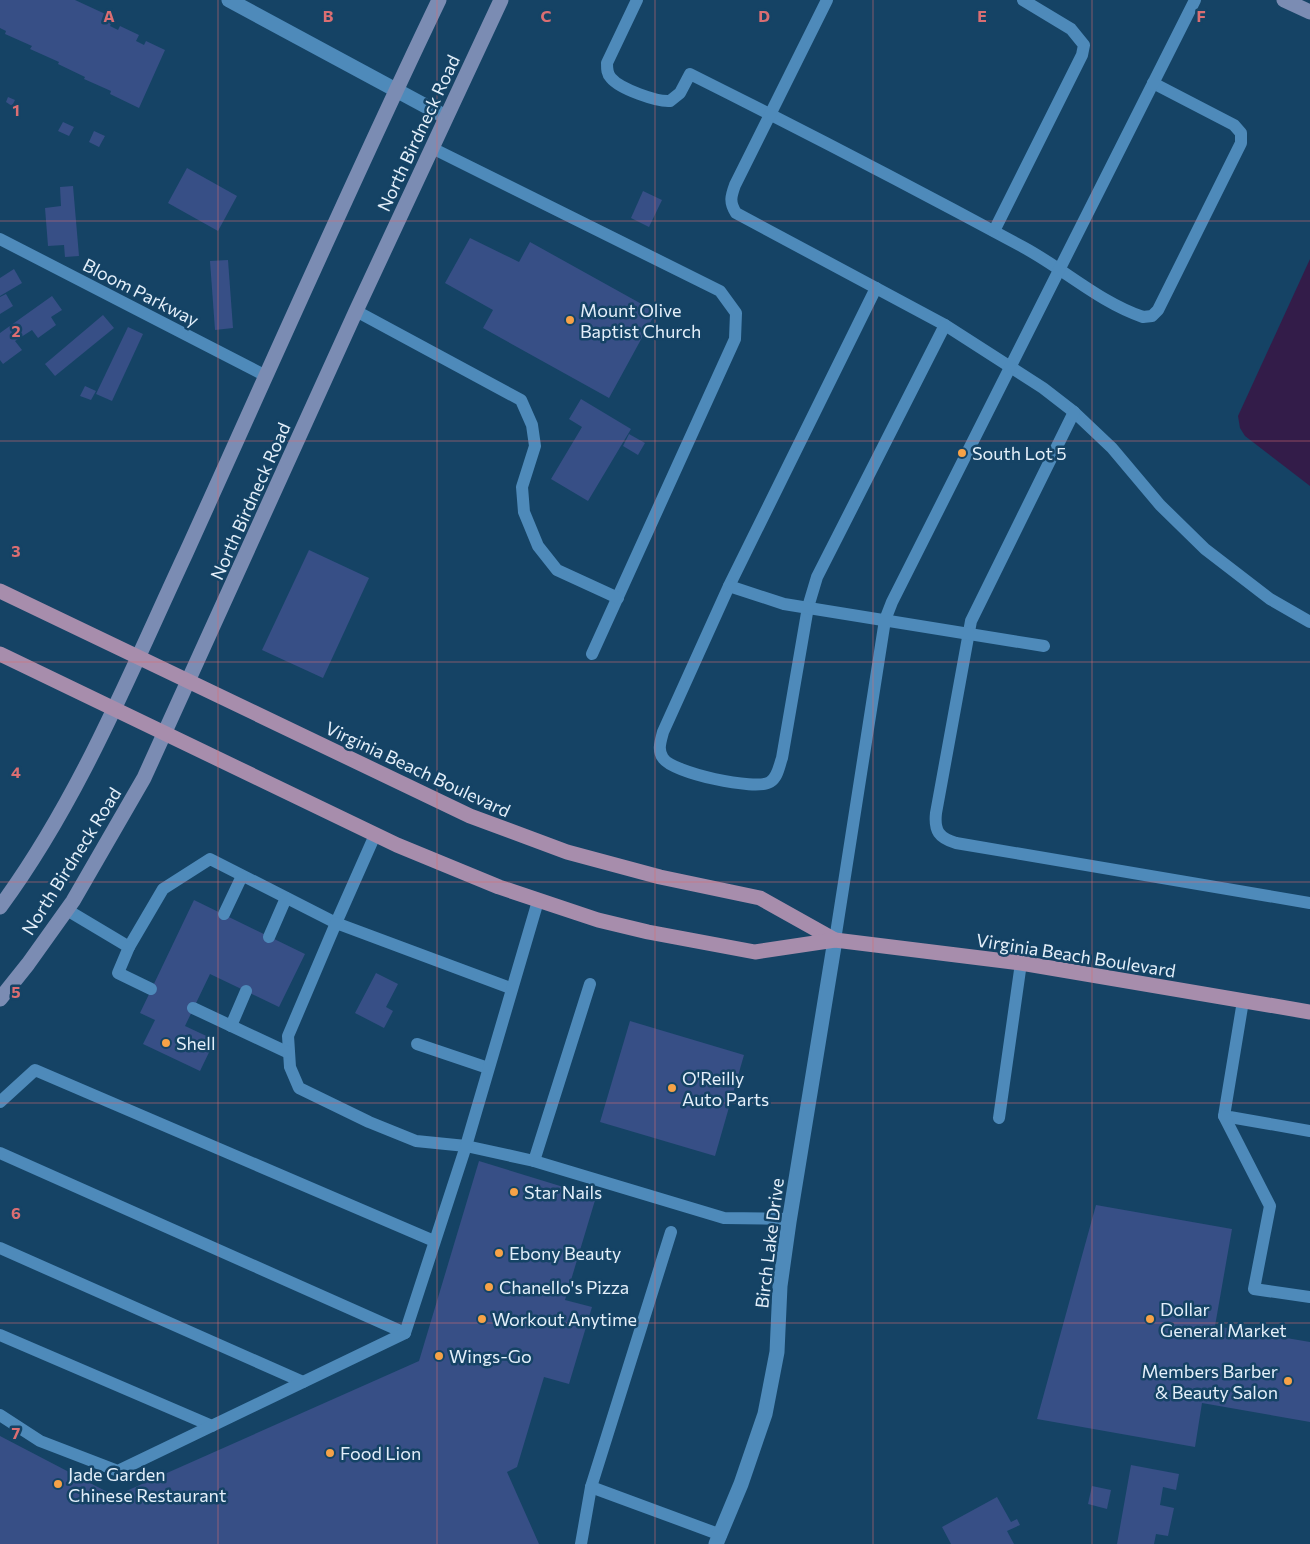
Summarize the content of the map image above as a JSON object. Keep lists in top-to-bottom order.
{
  "streets": {
    "main road": ["North Birdneck Road", "Virginia Beach Boulevard"],
    "street": ["Birch Lake Drive"],
    "lane": ["Bloom Parkway"]
  },
  "crossings": [
    ["North Birdneck Road", "Bloom Parkway"],
    ["North Birdneck Road", "Virginia Beach Boulevard"],
    ["Virginia Beach Boulevard", "Birch Lake Drive"]
  ],
  "places": [
    "Mount Olive Baptist Church",
    "South Lot 5",
    "Shell",
    "O'Reilly Auto Parts",
    "Star Nails",
    "Ebony Beauty",
    "Chanello's Pizza",
    "Workout Anytime",
    "Dollar General Market",
    "Wings-Go",
    "Members Barber & Beauty Salon",
    "Food Lion",
    "Jade Garden Chinese Restaurant"
  ],
  "grid": {
    "columns": [
      "A",
      "B",
      "C",
      "D",
      "E",
      "F"
    ],
    "rows": [
      "1",
      "2",
      "3",
      "4",
      "5",
      "6",
      "7"
    ]
  }
}
